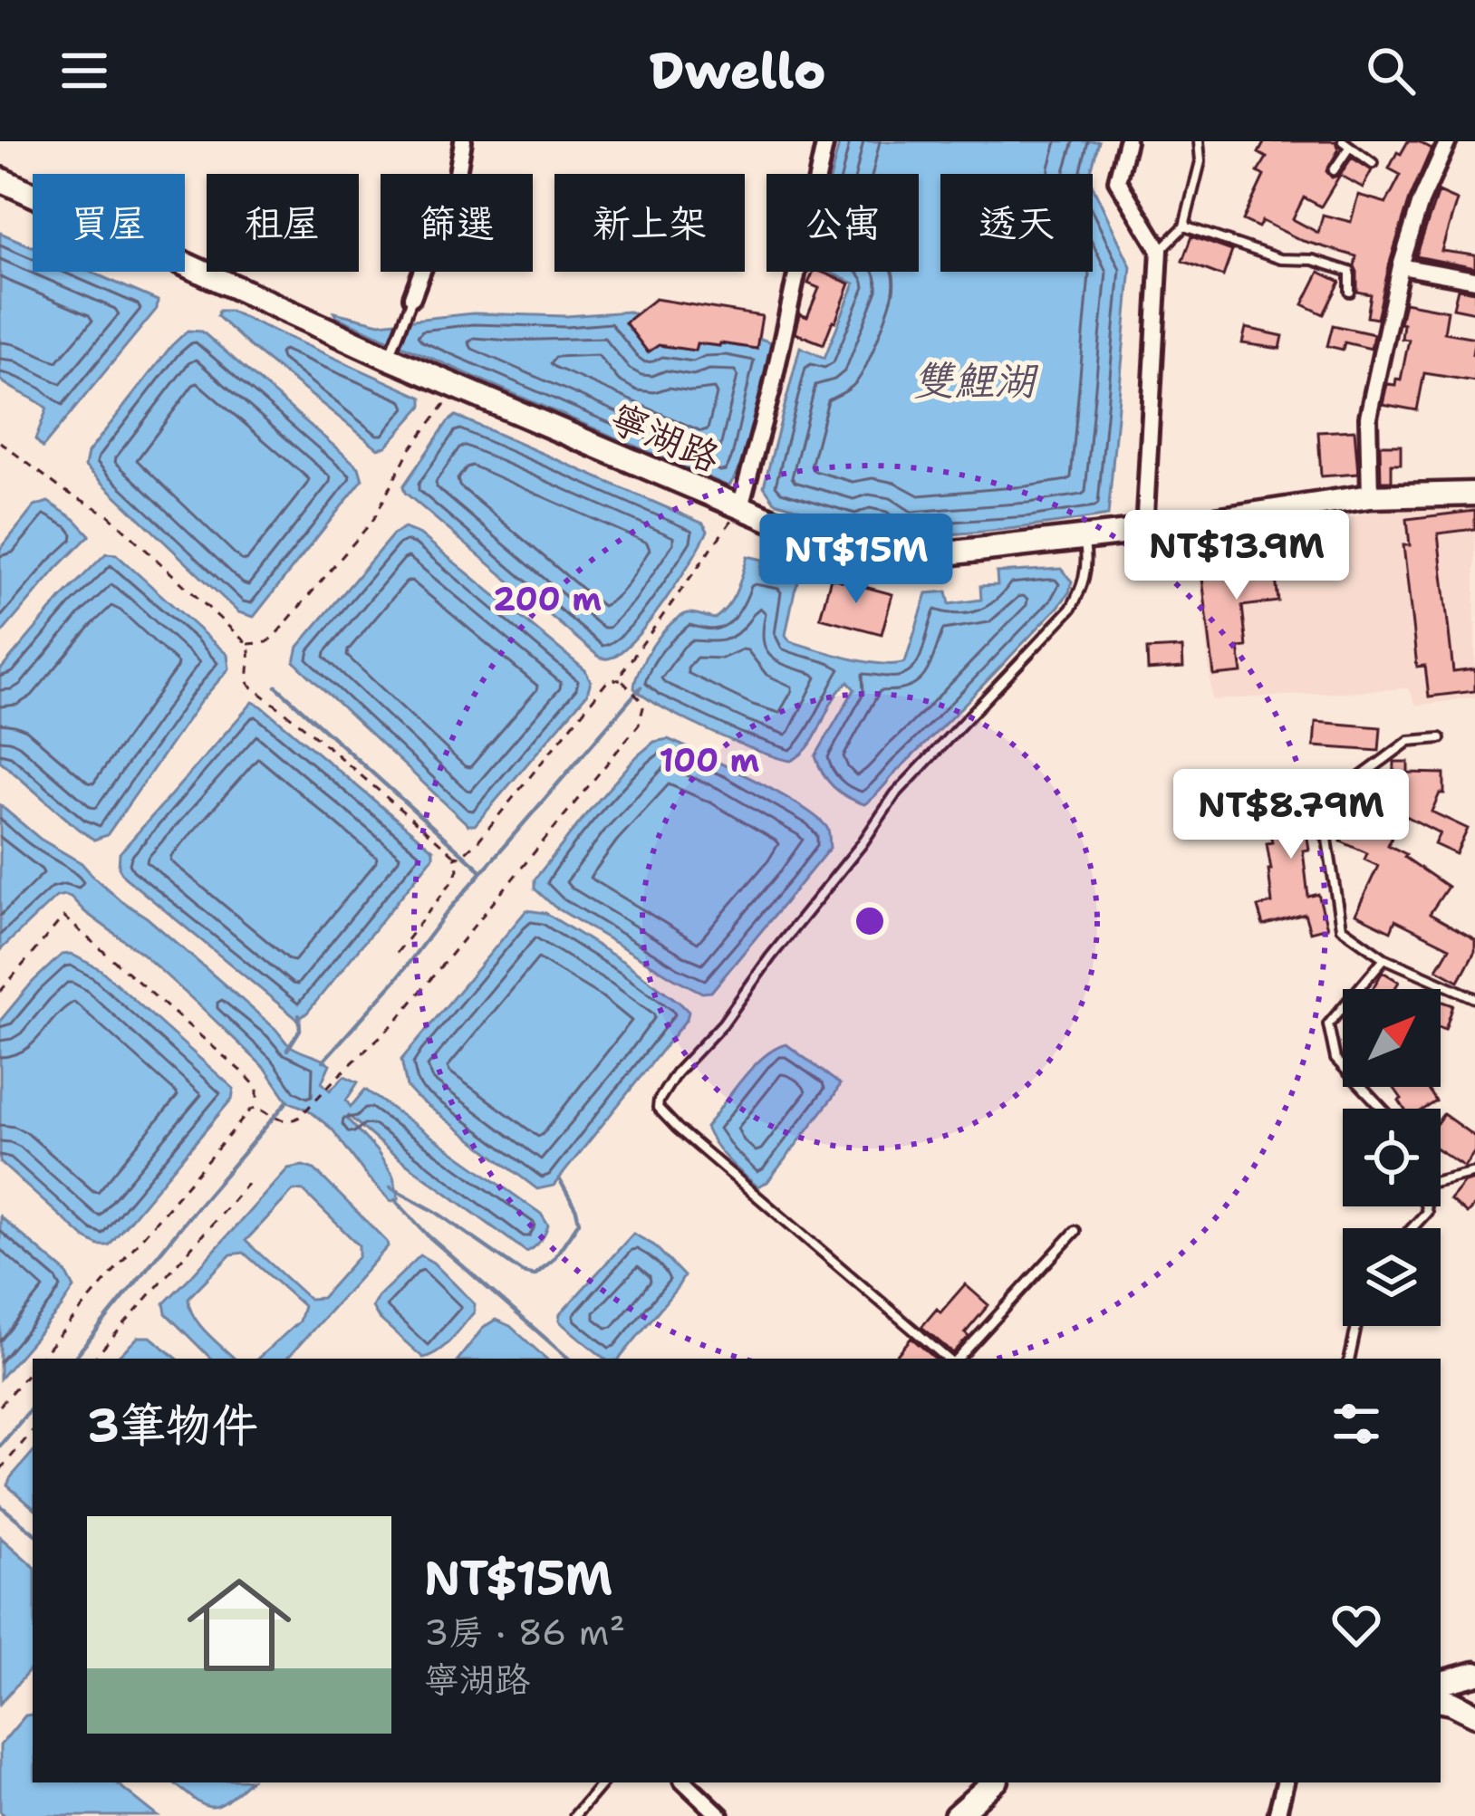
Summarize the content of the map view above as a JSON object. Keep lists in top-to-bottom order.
{
  "streets": {
    "main road": ["寧湖路"]
  },
  "water": ["雙鯉湖"],
  "north": "top right",
  "page": {
    "header": "Dwello",
    "chip": [
      "買屋",
      "租屋",
      "篩選",
      "新上架",
      "公寓",
      "透天"
    ],
    "price": ["NT$13.9M", "NT$15M", "NT$8.79M"],
    "heading": "3筆物件",
    "list": [
      {
        "name": "NT$15M",
        "note": "3房 · 86 m² · 寧湖路"
      }
    ]
  },
  "rings": ["200 m", "100 m"]
}
